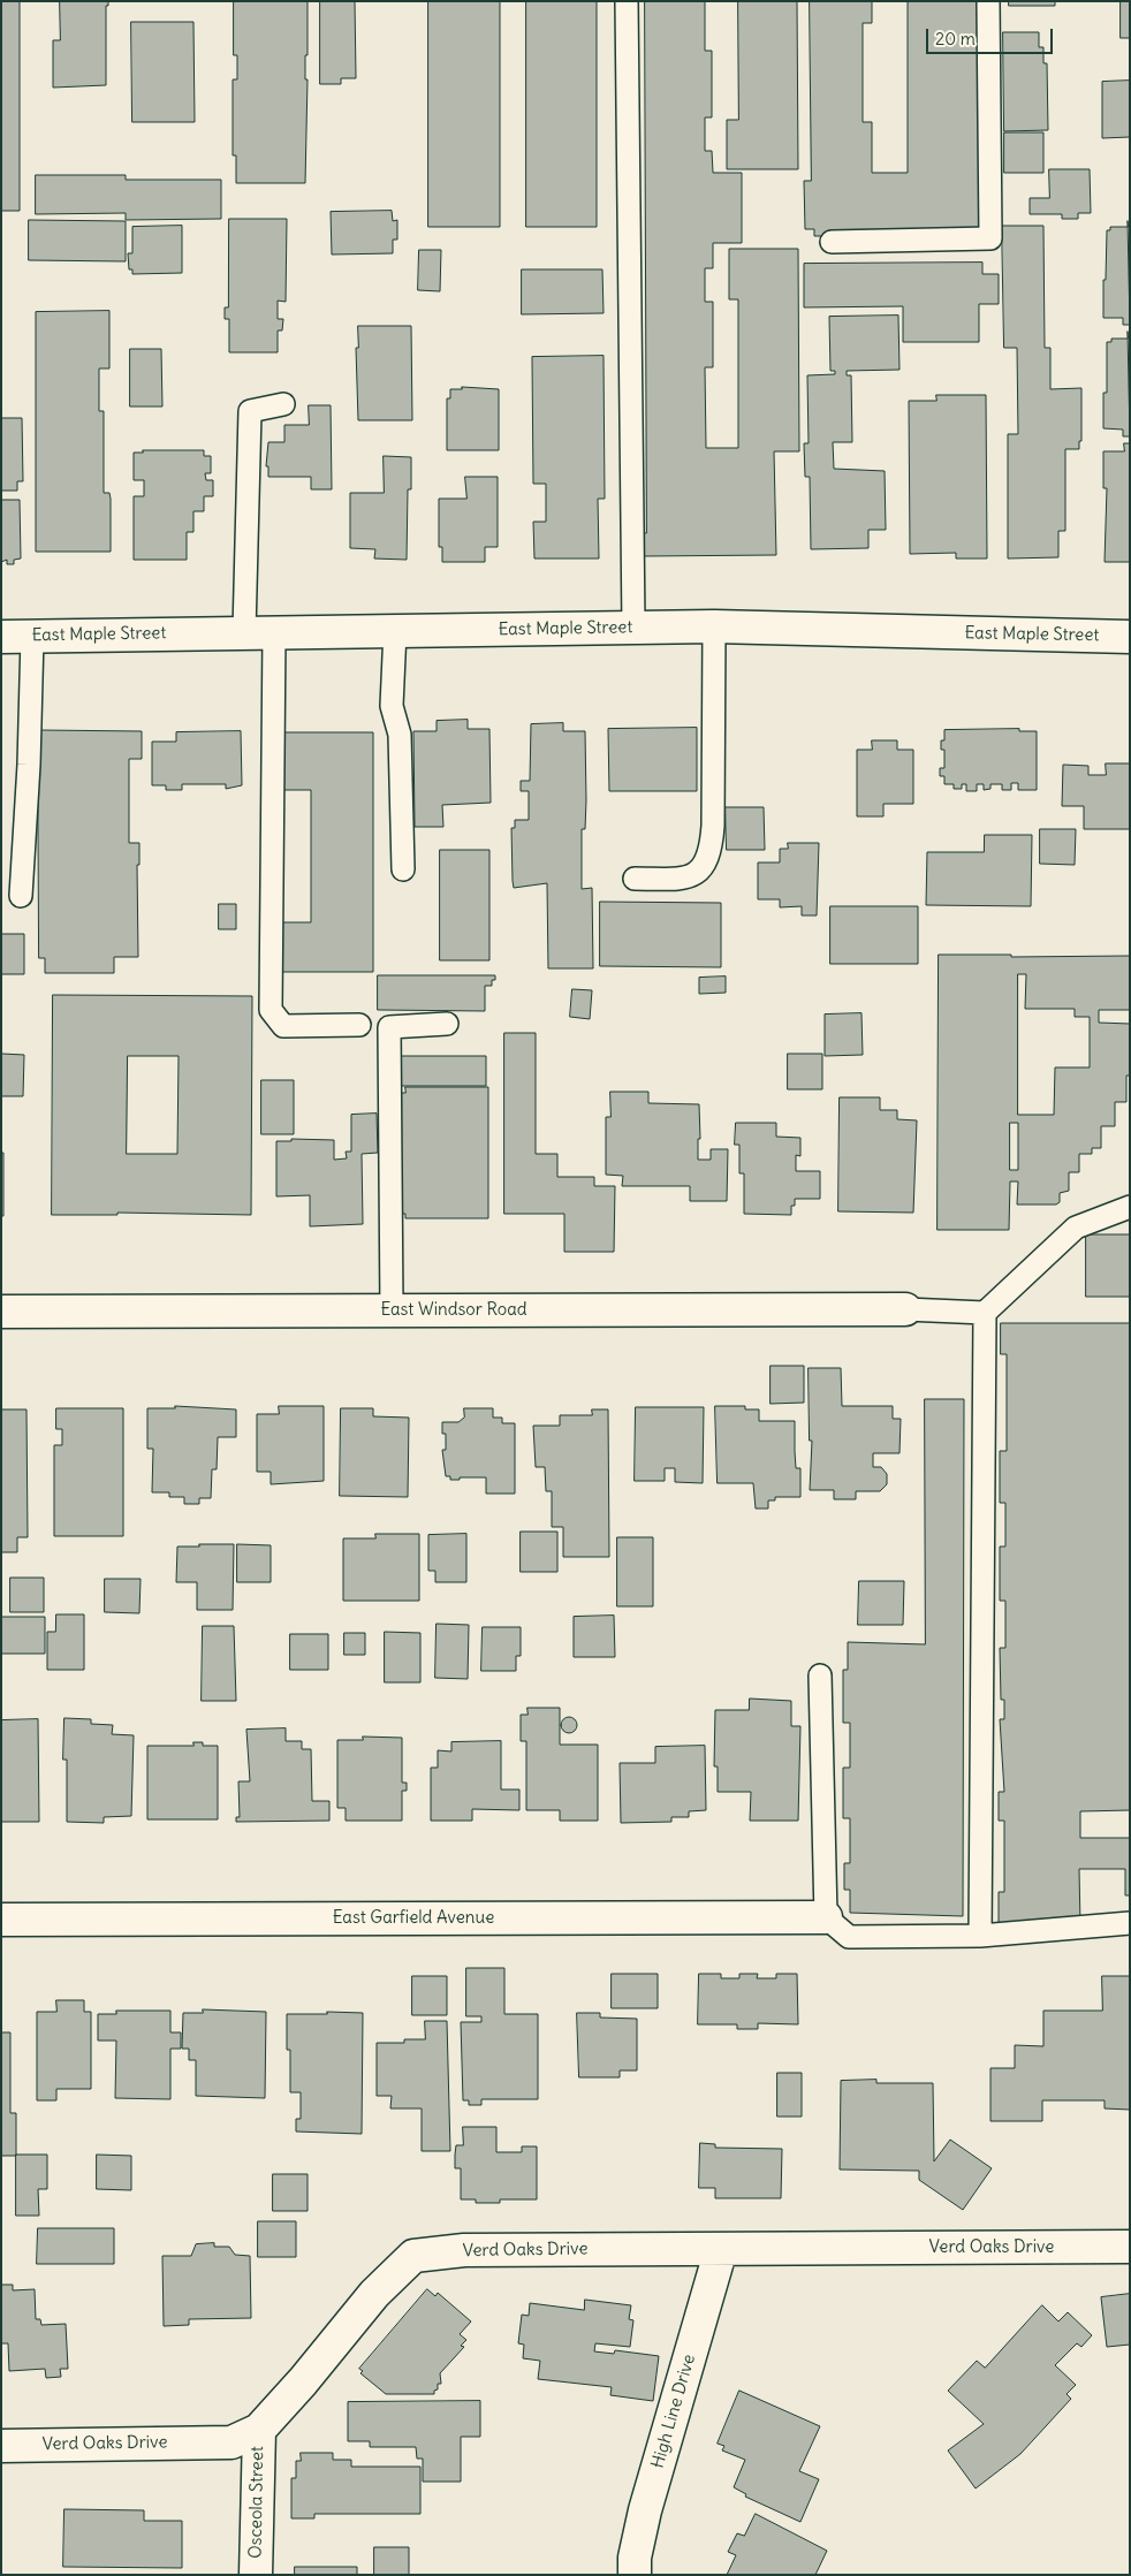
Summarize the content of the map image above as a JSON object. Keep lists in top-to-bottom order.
{
  "streets": {
    "street": [
      "East Maple Street",
      "East Windsor Road",
      "East Garfield Avenue",
      "Verd Oaks Drive",
      "High Line Drive",
      "Osceola Street"
    ]
  },
  "crossings": [
    ["Verd Oaks Drive", "High Line Drive"],
    ["Verd Oaks Drive", "Osceola Street"]
  ],
  "scale_bar": "20 m"
}
